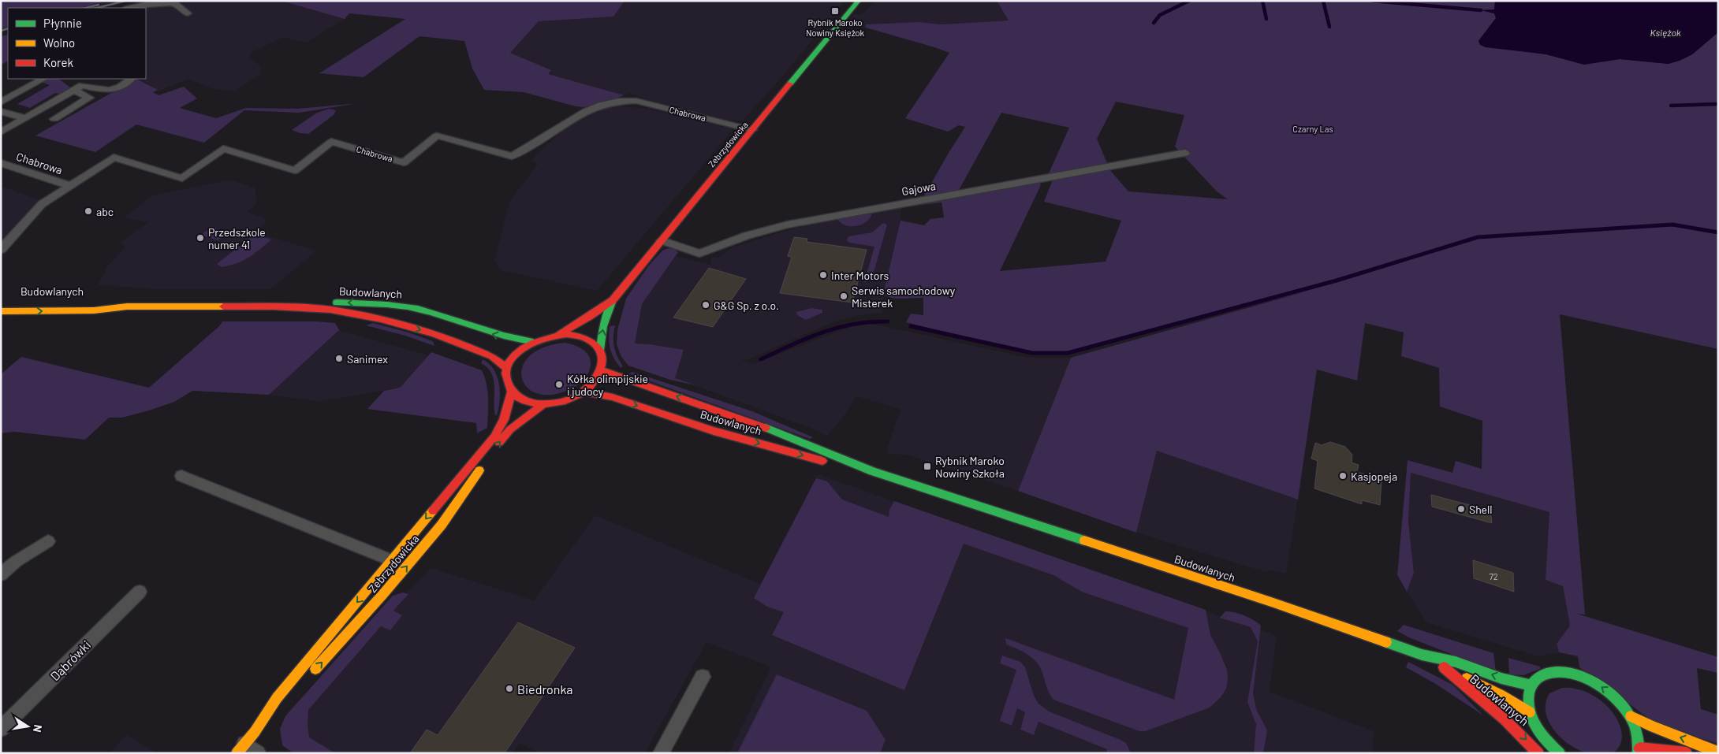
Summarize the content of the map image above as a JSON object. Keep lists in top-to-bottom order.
{
  "streets": {
    "main road": ["Zebrzydowicka", "Budowlanych"],
    "street": ["Chabrowa", "Gajowa", "Dąbrówki"]
  },
  "crossings": [
    ["Chabrowa", "Zebrzydowicka"],
    ["Zebrzydowicka", "Gajowa"],
    ["Zebrzydowicka", "Budowlanych"]
  ],
  "water": ["Księżok"],
  "parks": ["Czarny Las"],
  "places": {
    "transit": ["Rybnik Maroko Nowiny Księżok", "Rybnik Maroko Nowiny Szkoła"],
    "other": [
      "abc",
      "Przedszkole numer 41",
      "Inter Motors",
      "Serwis samochodowy Misterek",
      "G&G Sp. z o.o.",
      "Sanimex",
      "Kółka olimpijskie i judocy",
      "Kasjopeja",
      "Shell",
      "Biedronka"
    ]
  },
  "house_numbers": ["72"],
  "legend": ["Płynnie", "Wolno", "Korek"],
  "north": "right"
}
